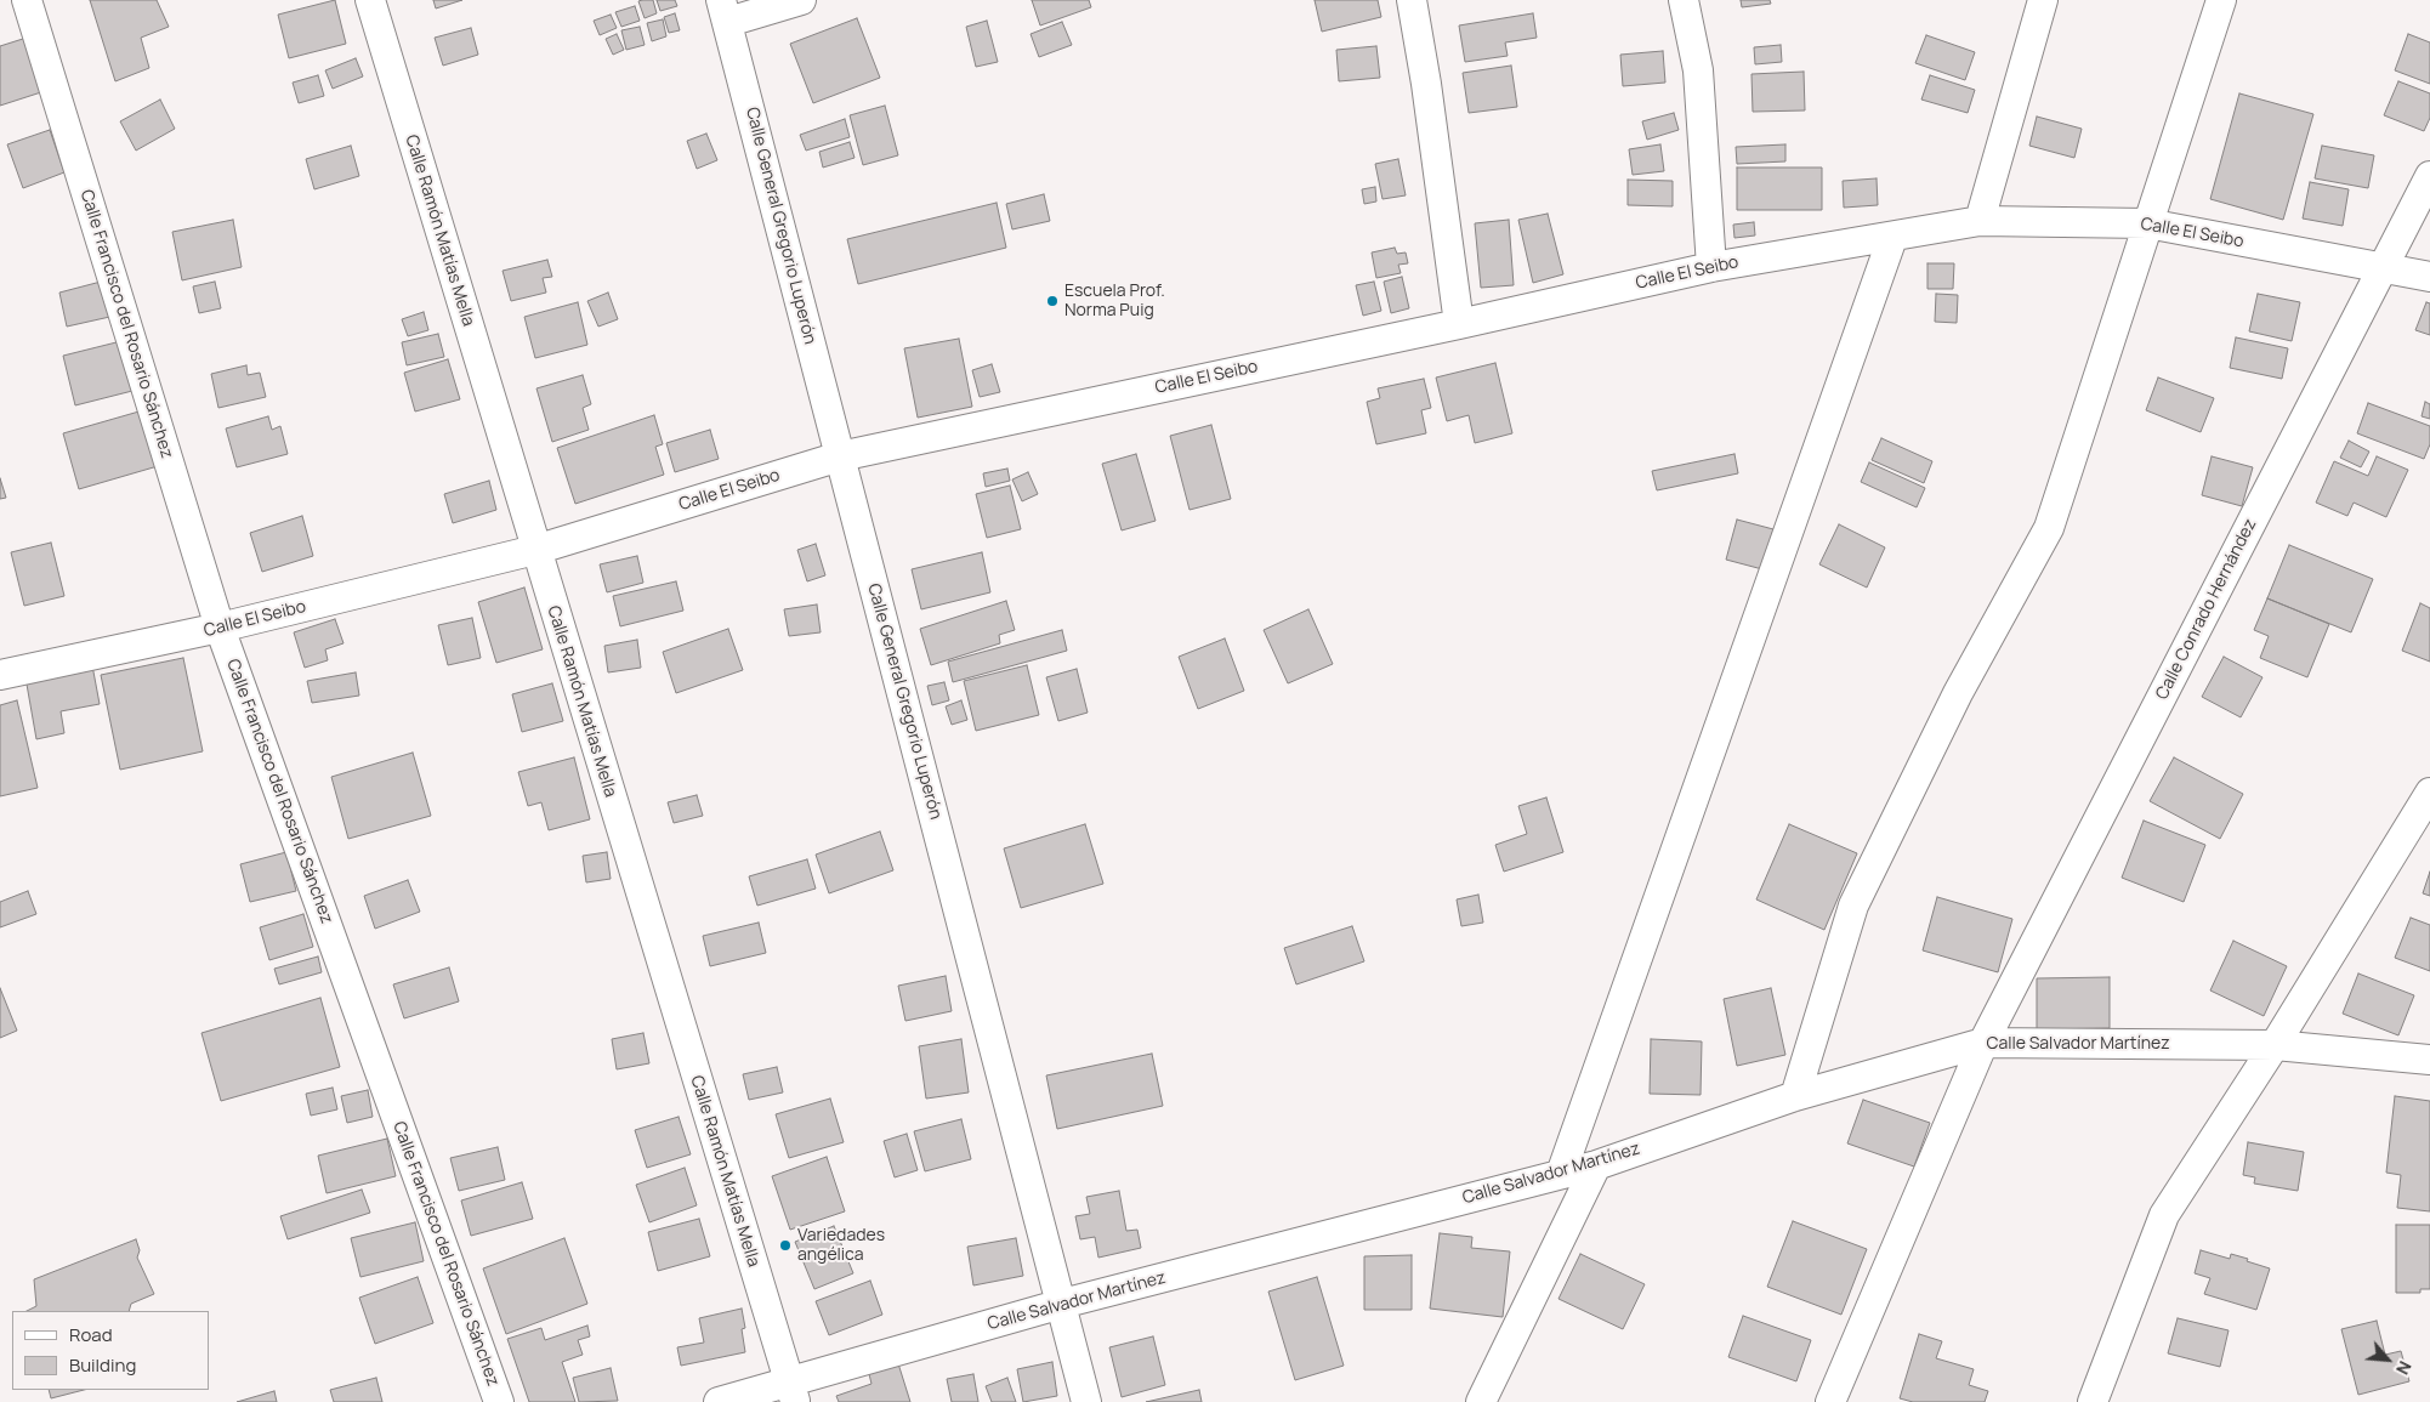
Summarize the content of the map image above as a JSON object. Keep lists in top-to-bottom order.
{
  "streets": {
    "street": [
      "Calle General Gregorio Luperón",
      "Calle Ramón Matías Mella",
      "Calle El Seibo",
      "Calle Francisco del Rosario Sánchez",
      "Calle Conrado Hernández",
      "Calle Salvador Martínez"
    ]
  },
  "crossings": [
    ["Calle General Gregorio Luperón", "Calle El Seibo"],
    ["Calle General Gregorio Luperón", "Calle Salvador Martínez"],
    ["Calle Ramón Matías Mella", "Calle El Seibo"],
    ["Calle Ramón Matías Mella", "Calle Salvador Martínez"],
    ["Calle El Seibo", "Calle Francisco del Rosario Sánchez"],
    ["Calle El Seibo", "Calle Conrado Hernández"],
    ["Calle Conrado Hernández", "Calle Salvador Martínez"]
  ],
  "places": ["Escuela Prof. Norma Puig", "Variedades angélica"],
  "legend": ["Road", "Building"],
  "north": "bottom right"
}
